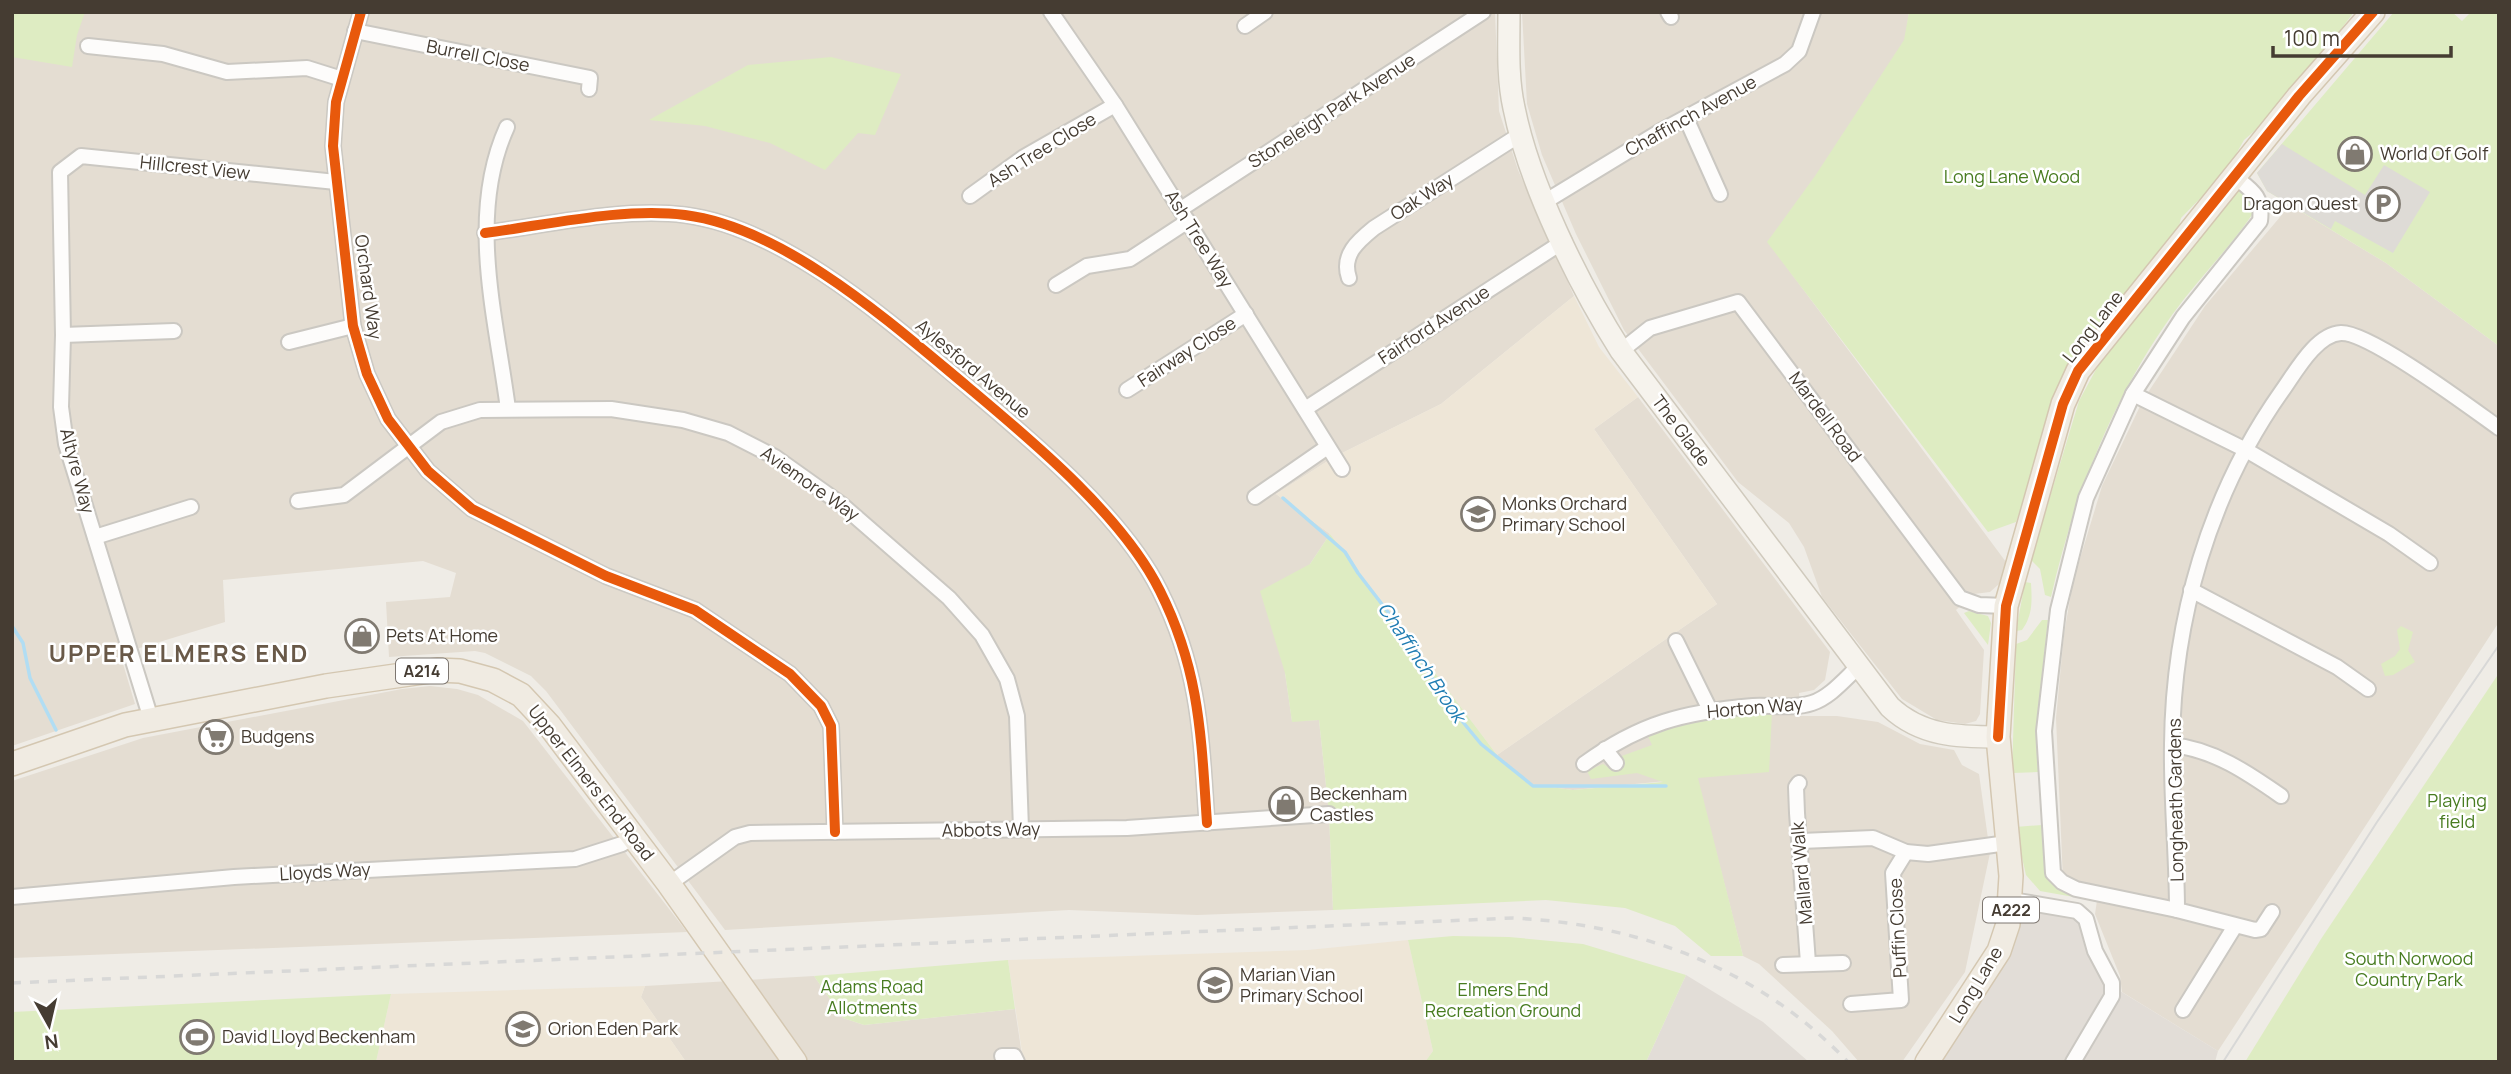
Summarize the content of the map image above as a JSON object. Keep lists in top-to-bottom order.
{
  "streets": {
    "main road": [
      "Long Lane",
      "A214",
      "Upper Elmers End Road",
      "A222"
    ],
    "street": [
      "Burrell Close",
      "Stoneleigh Park Avenue",
      "Chaffinch Avenue",
      "Ash Tree Close",
      "Hillcrest View",
      "Oak Way",
      "Ash Tree Way",
      "Orchard Way",
      "Fairford Avenue",
      "Fairway Close",
      "Aylesford Avenue",
      "Mardell Road",
      "The Glade",
      "Altyre Way",
      "Aviemore Way",
      "Horton Way",
      "Longheath Gardens",
      "Abbots Way",
      "Lloyds Way",
      "Mallard Walk",
      "Puffin Close"
    ]
  },
  "crossings": [
    ["Burrell Close", "Orchard Way"],
    ["Stoneleigh Park Avenue", "Ash Tree Way"],
    ["Chaffinch Avenue", "The Glade"],
    ["Ash Tree Close", "Ash Tree Way"],
    ["Hillcrest View", "Orchard Way"],
    ["Hillcrest View", "Altyre Way"],
    ["Oak Way", "The Glade"],
    ["Ash Tree Way", "Fairford Avenue"],
    ["Ash Tree Way", "Fairway Close"],
    ["Orchard Way", "Aviemore Way"],
    ["Orchard Way", "Abbots Way"],
    ["Fairford Avenue", "The Glade"],
    ["Long Lane", "Mardell Road"],
    ["Long Lane", "The Glade"],
    ["Long Lane", "Longheath Gardens"],
    ["Aylesford Avenue", "Abbots Way"],
    ["Mardell Road", "The Glade"],
    ["The Glade", "Horton Way"],
    ["Altyre Way", "Upper Elmers End Road"],
    ["Aviemore Way", "Abbots Way"],
    ["Upper Elmers End Road", "Abbots Way"],
    ["Upper Elmers End Road", "Lloyds Way"]
  ],
  "districts": ["UPPER ELMERS END"],
  "water": ["Chaffinch Brook"],
  "parks": [
    "Long Lane Wood",
    "Playing field",
    "South Norwood Country Park",
    "Adams Road Allotments",
    "Elmers End Recreation Ground"
  ],
  "places": {
    "shop": ["World Of Golf", "Pets At Home", "Beckenham Castles"],
    "parking": ["Dragon Quest"],
    "school or university": ["Monks Orchard Primary School", "Marian Vian Primary School", "Orion Eden Park"],
    "supermarket": ["Budgens"],
    "sports": ["David Lloyd Beckenham"]
  },
  "scale_bar": "100 m",
  "north": "bottom"
}
